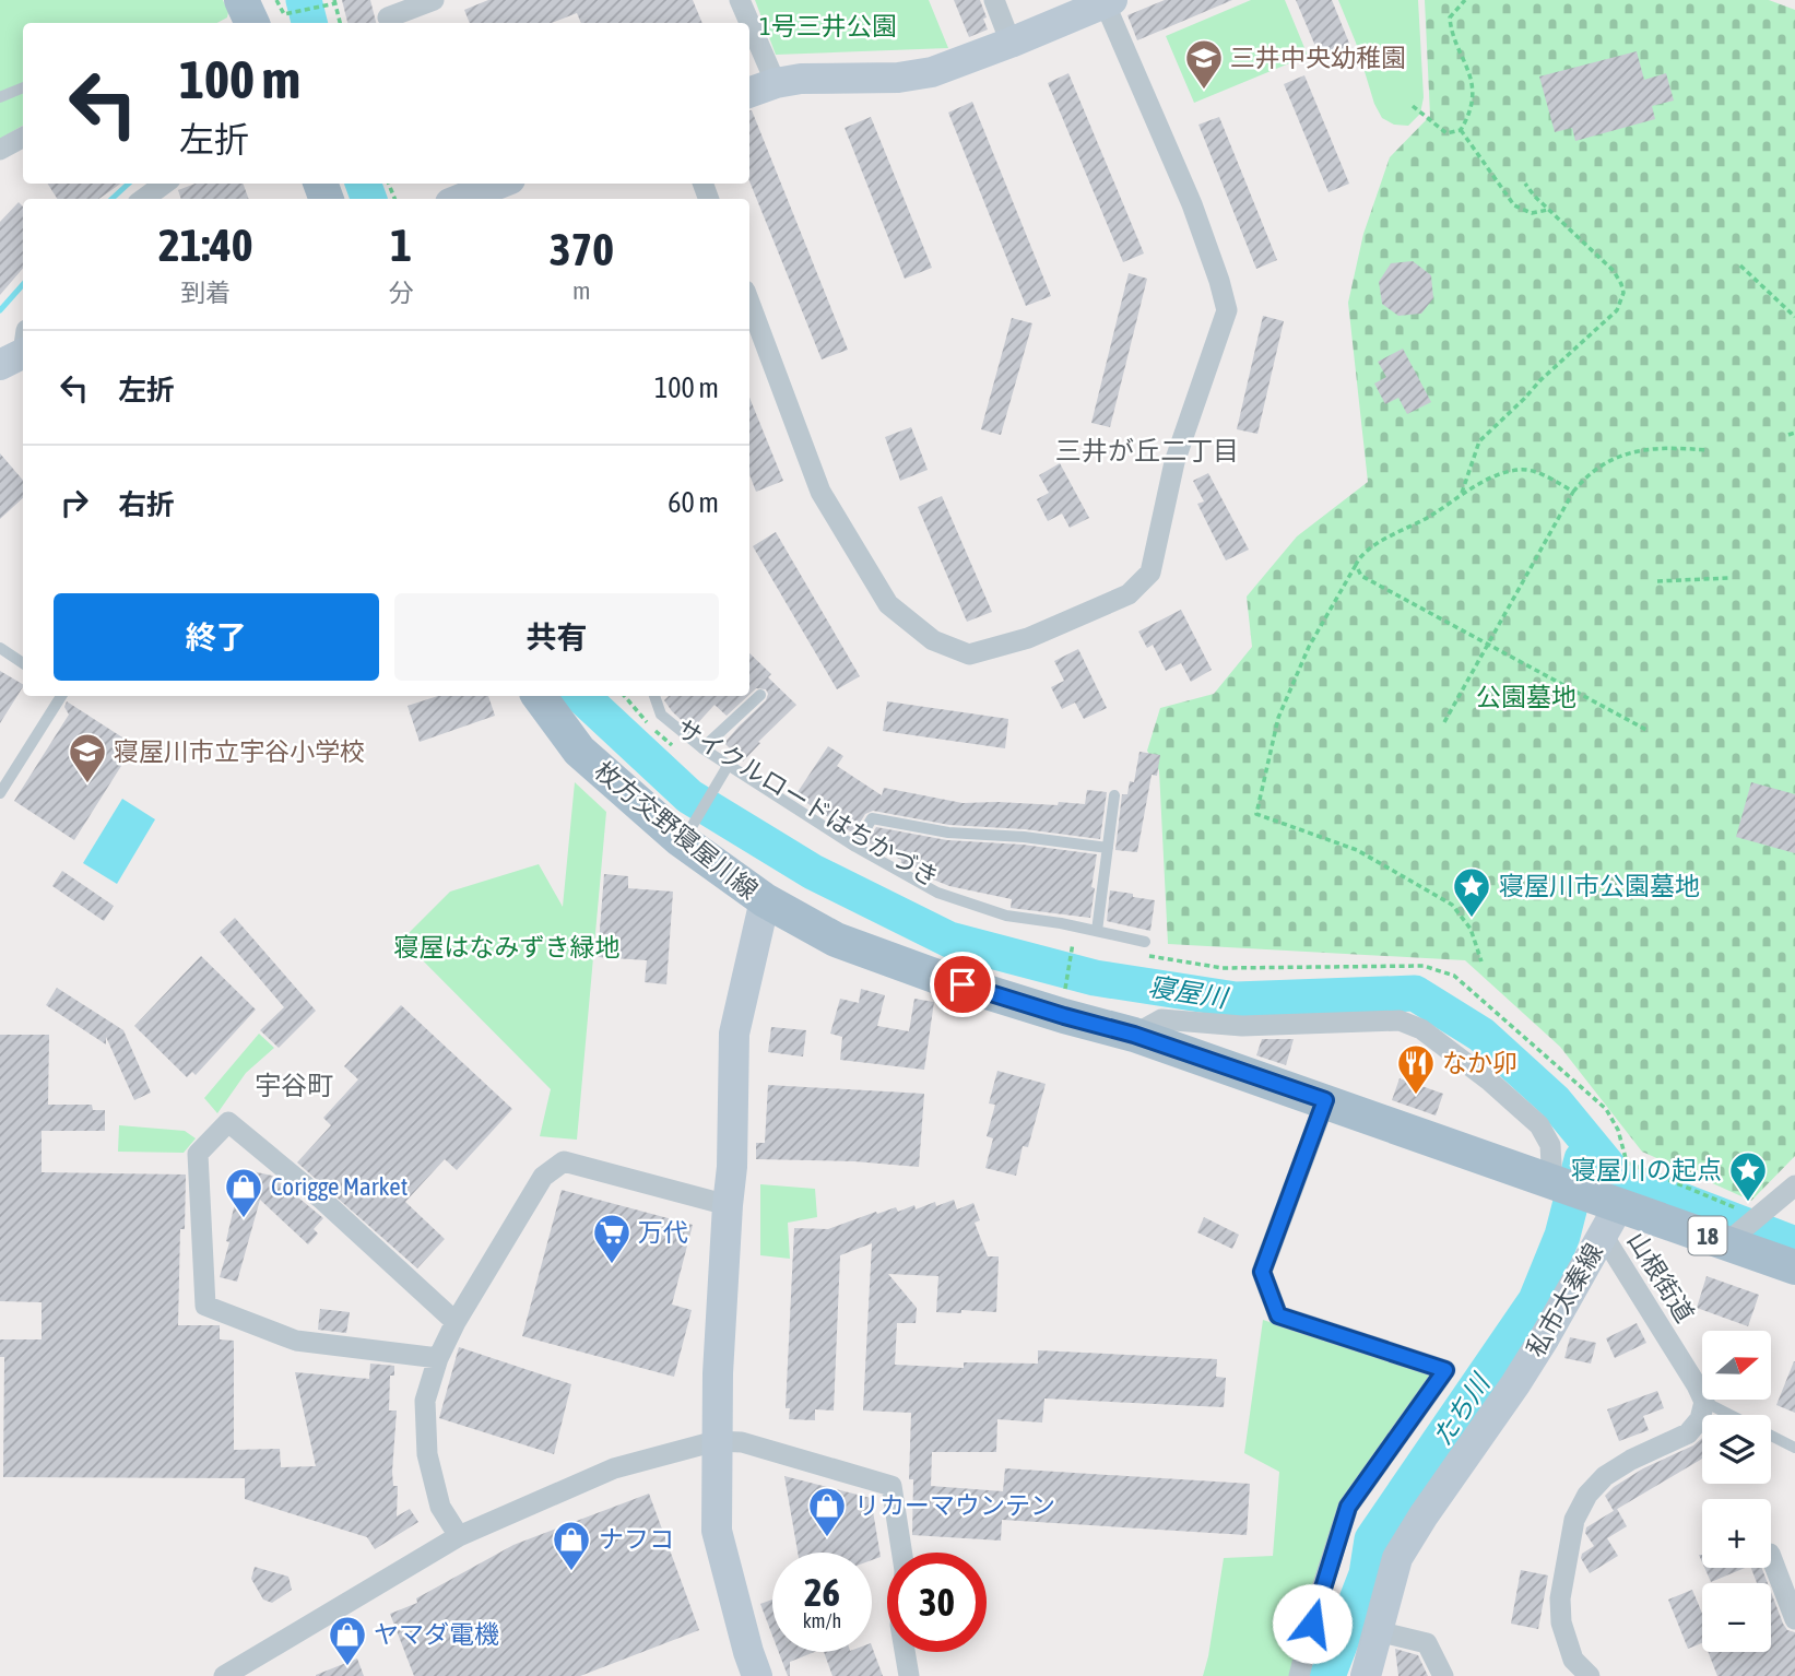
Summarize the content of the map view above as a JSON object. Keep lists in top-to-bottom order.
{
  "streets": {
    "main road": ["枚方交野寝屋川線", "18"],
    "street": ["山根街道", "私市太秦線"],
    "path": ["サイクルロードはちかづき"]
  },
  "crossings": [
    ["枚方交野寝屋川線", "山根街道"],
    ["枚方交野寝屋川線", "私市太秦線"],
    ["山根街道", "私市太秦線"]
  ],
  "districts": ["三井が丘二丁目", "宇谷町"],
  "water": ["寝屋川", "たち川"],
  "parks": ["1号三井公園", "公園墓地", "寝屋はなみずき緑地"],
  "places": {
    "school or university": ["三井中央幼稚園", "寝屋川市立宇谷小学校"],
    "place": ["寝屋川市公園墓地", "寝屋川の起点"],
    "restaurant": ["なか卯"],
    "shop": [
      "Corigge Market",
      "リカーマウンテン",
      "ナフコ",
      "ヤマダ電機"
    ],
    "supermarket": ["万代"]
  },
  "north": "right",
  "page": {
    "turn": ["100 m", "左折"],
    "eta": [
      "21:40",
      "到着",
      "1",
      "分",
      "370",
      "m"
    ],
    "list": [
      {
        "name": "左折",
        "value": "100 m"
      },
      {
        "name": "右折",
        "value": "60 m"
      }
    ],
    "buttons": ["終了", "共有"],
    "map_buttons": ["+", "−"],
    "speed": "26 km/h",
    "limit": "30"
  }
}
